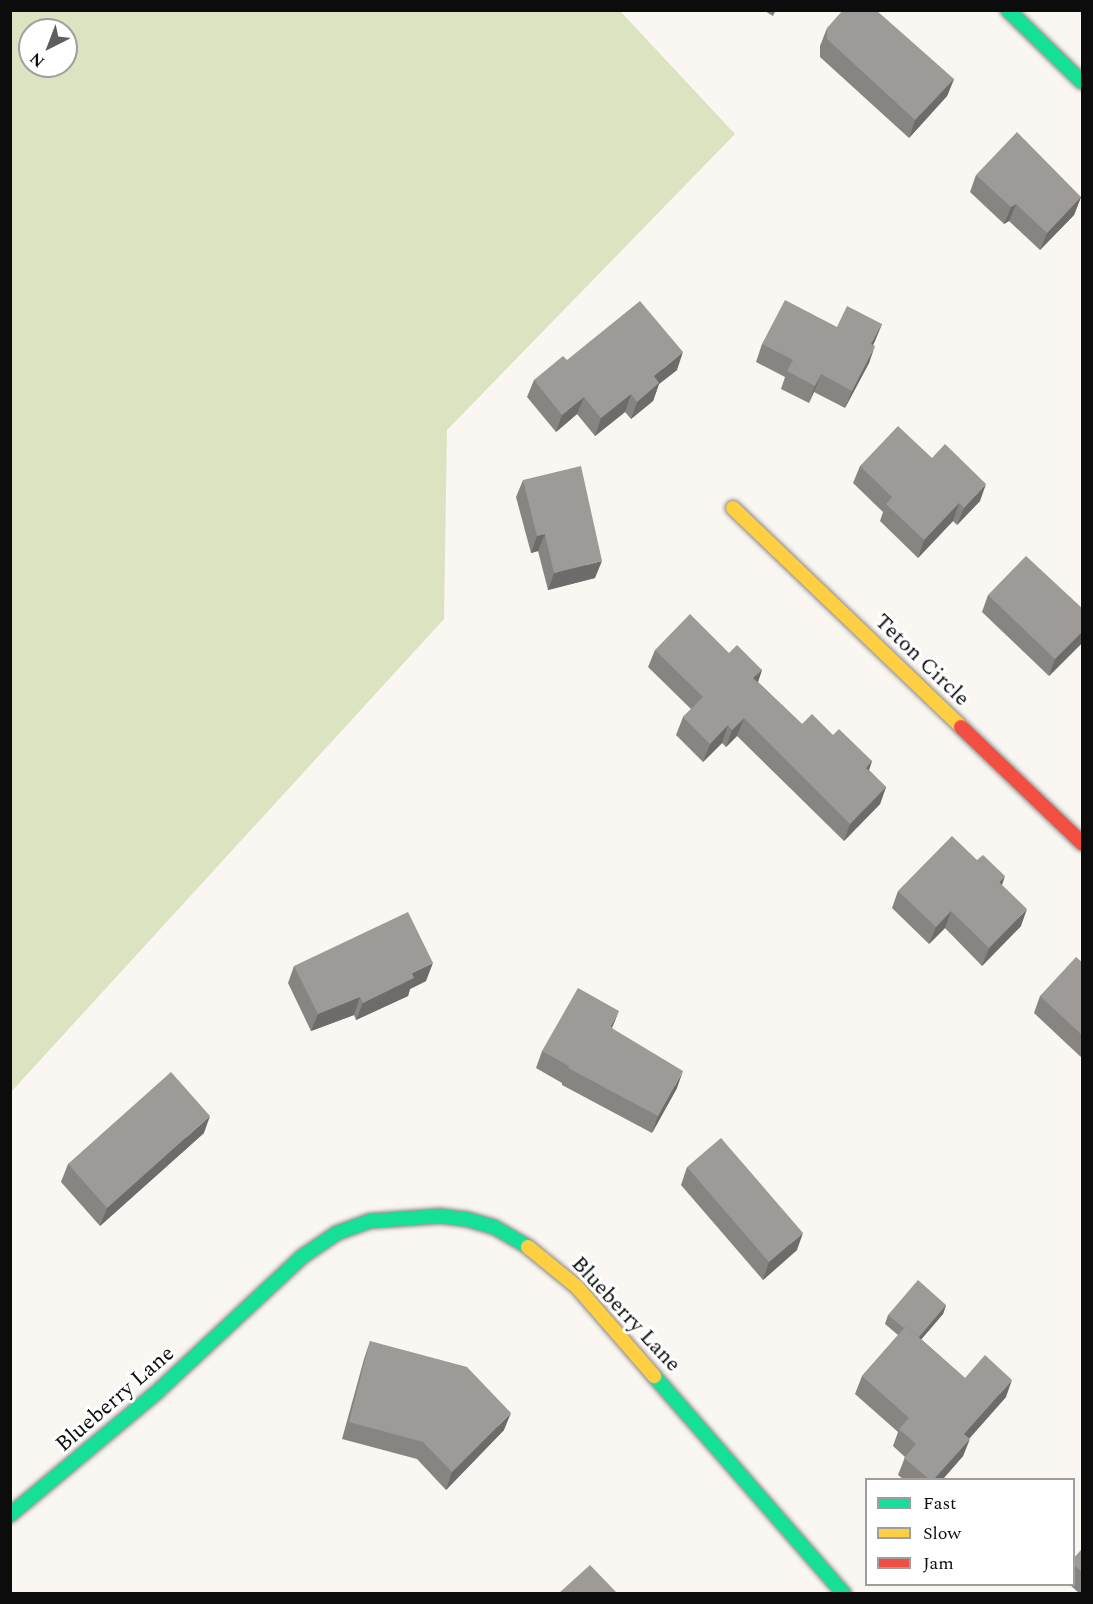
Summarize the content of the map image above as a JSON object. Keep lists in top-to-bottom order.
{
  "streets": {
    "street": ["Teton Circle", "Blueberry Lane"]
  },
  "legend": ["Fast", "Slow", "Jam"],
  "north": "bottom left"
}
